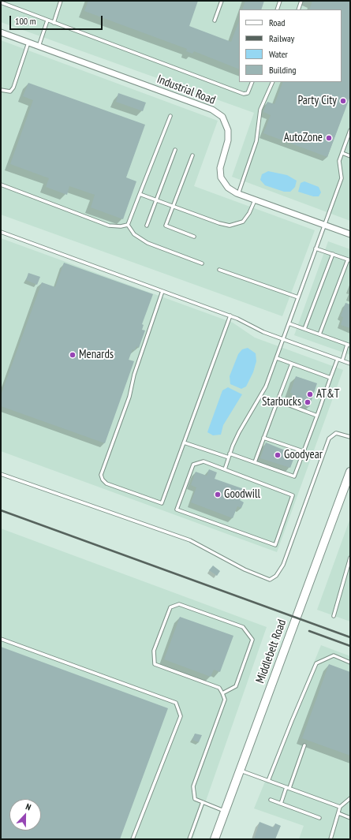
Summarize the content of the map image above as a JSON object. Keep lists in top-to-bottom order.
{
  "streets": {
    "main road": ["Middlebelt Road"],
    "street": ["Industrial Road"]
  },
  "places": [
    "Party City",
    "AutoZone",
    "Menards",
    "AT&T",
    "Starbucks",
    "Goodyear",
    "Goodwill"
  ],
  "legend": [
    "Road",
    "Railway",
    "Water",
    "Building"
  ],
  "scale_bar": "100 m",
  "north": "top"
}
